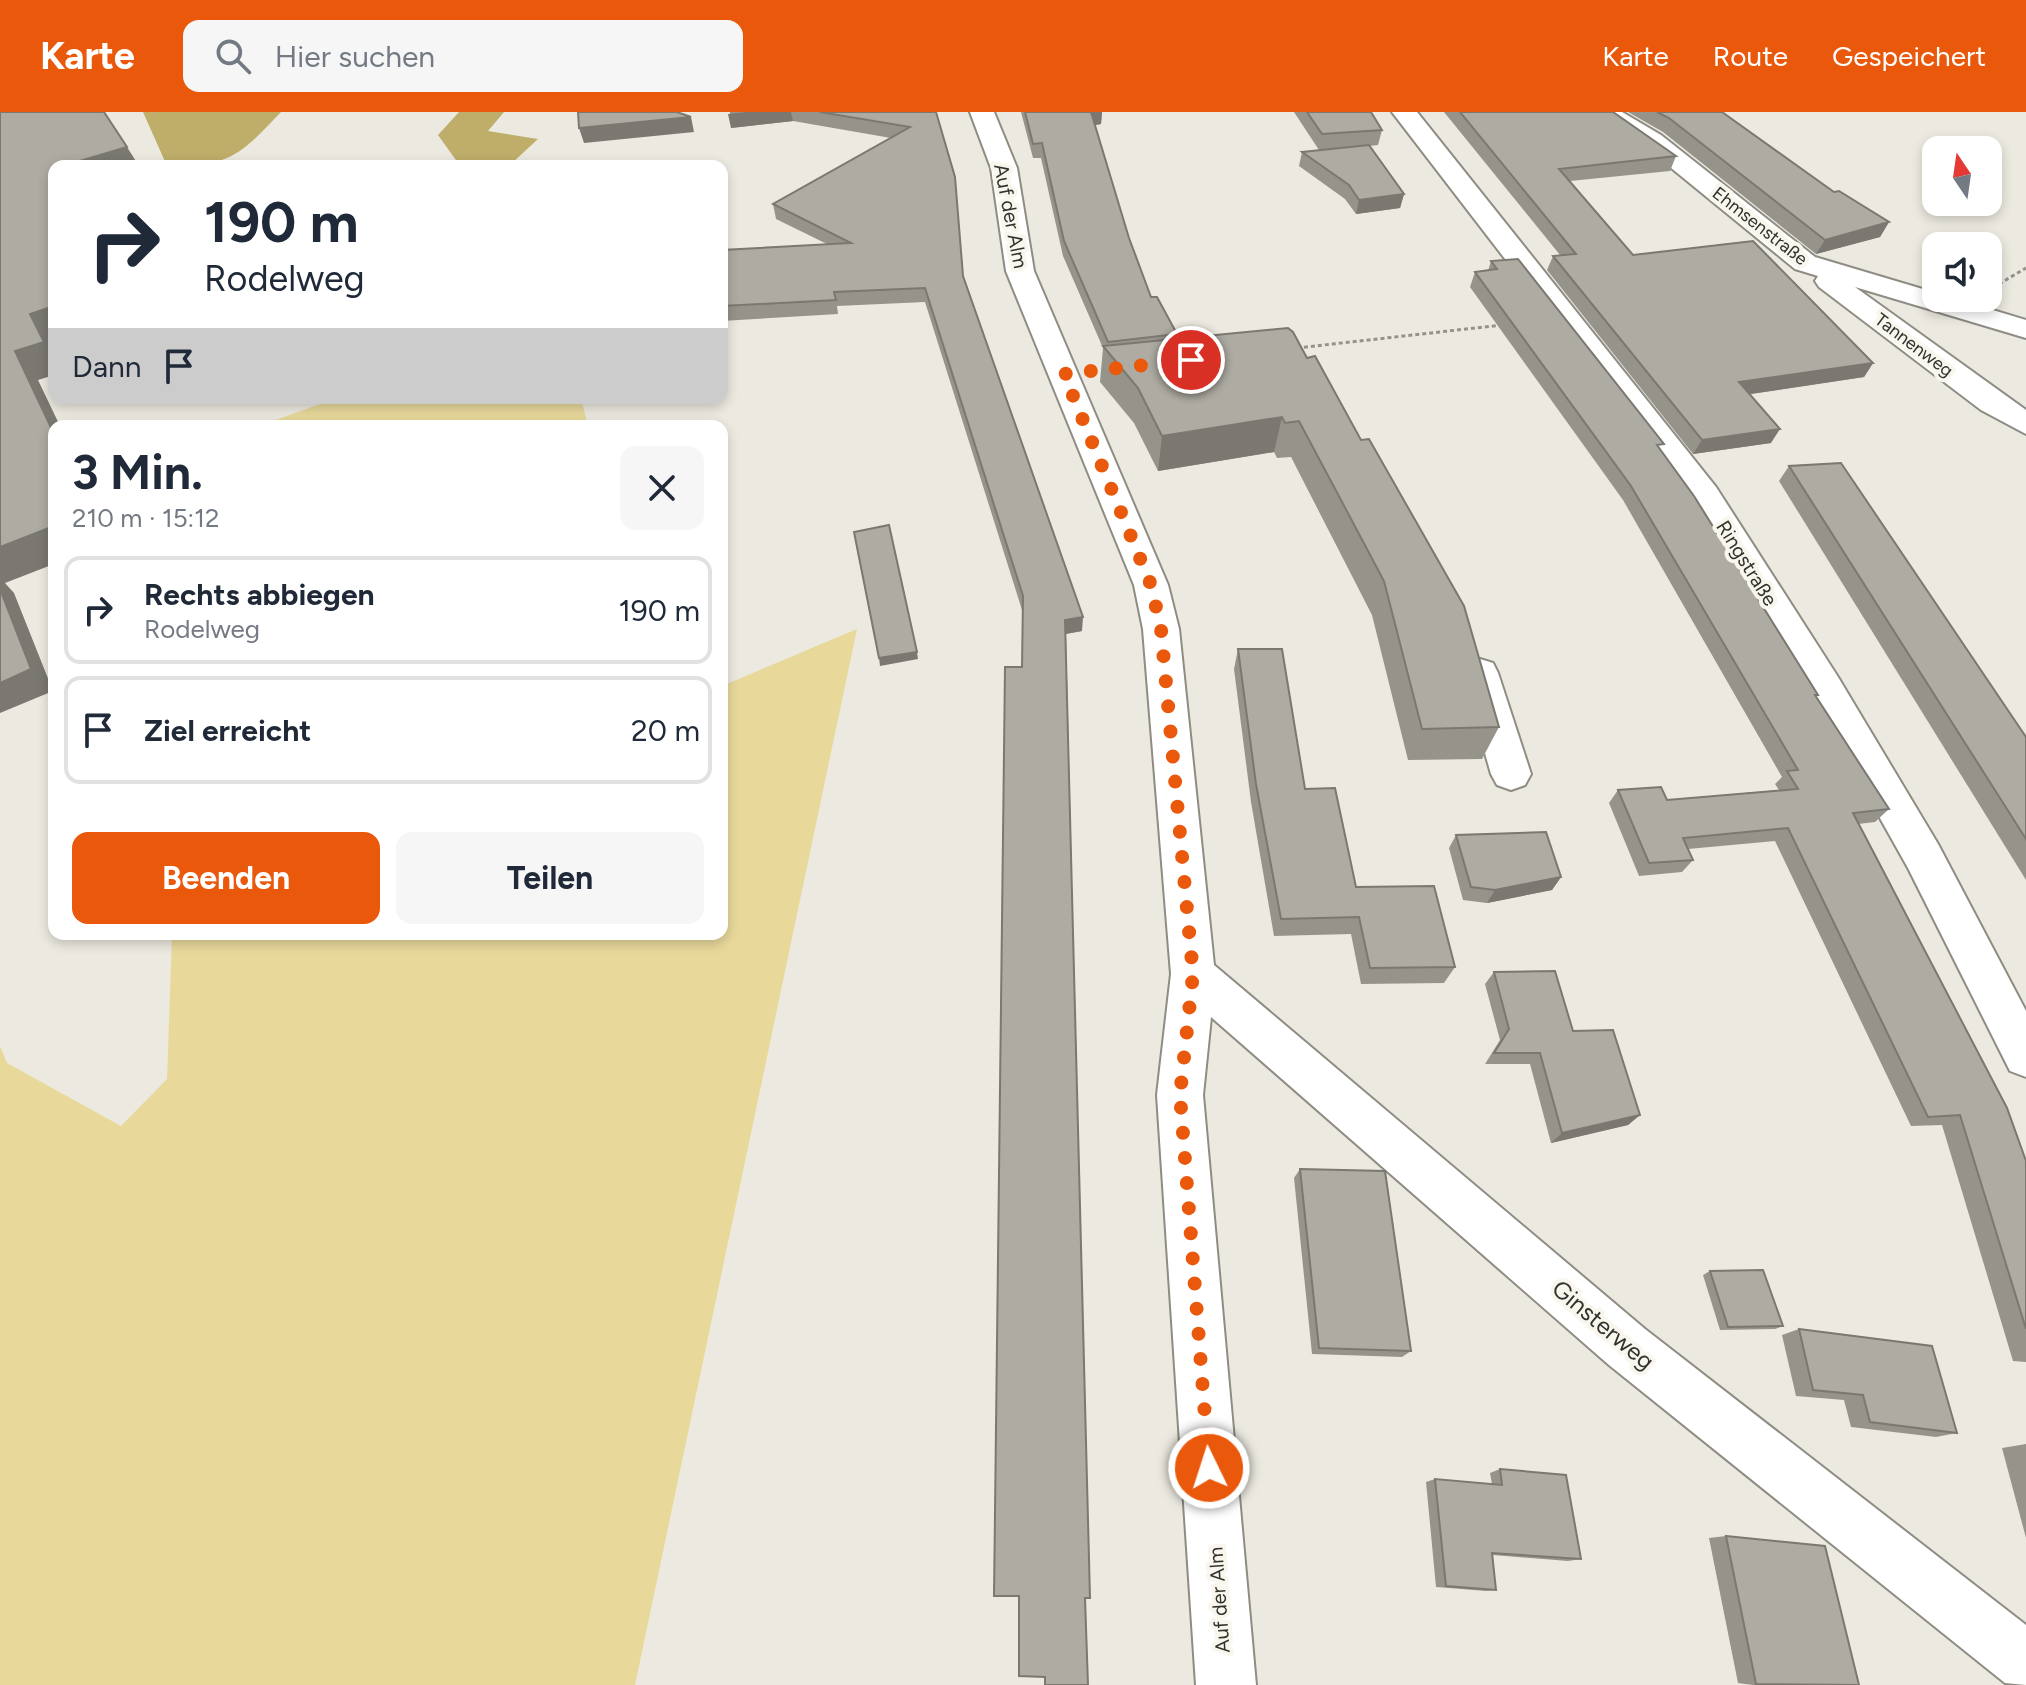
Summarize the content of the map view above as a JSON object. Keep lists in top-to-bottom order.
{
  "streets": {
    "street": [
      "Auf der Alm",
      "Ehmsenstraße",
      "Tannenweg",
      "Ringstraße",
      "Ginsterweg"
    ]
  },
  "crossings": [
    ["Auf der Alm", "Ginsterweg"],
    ["Ehmsenstraße", "Tannenweg"]
  ],
  "north": "top",
  "page": {
    "header": "Karte",
    "search": "Hier suchen",
    "nav": ["Karte", "Route", "Gespeichert"],
    "turn": ["190 m", "Rodelweg"],
    "then": "Dann",
    "heading": ["3 Min.", "210 m · 15:12"],
    "list": [
      {
        "name": "Rechts abbiegen",
        "note": "Rodelweg",
        "value": "190 m"
      },
      {
        "name": "Ziel erreicht",
        "value": "20 m"
      }
    ],
    "buttons": ["Beenden", "Teilen"]
  }
}
